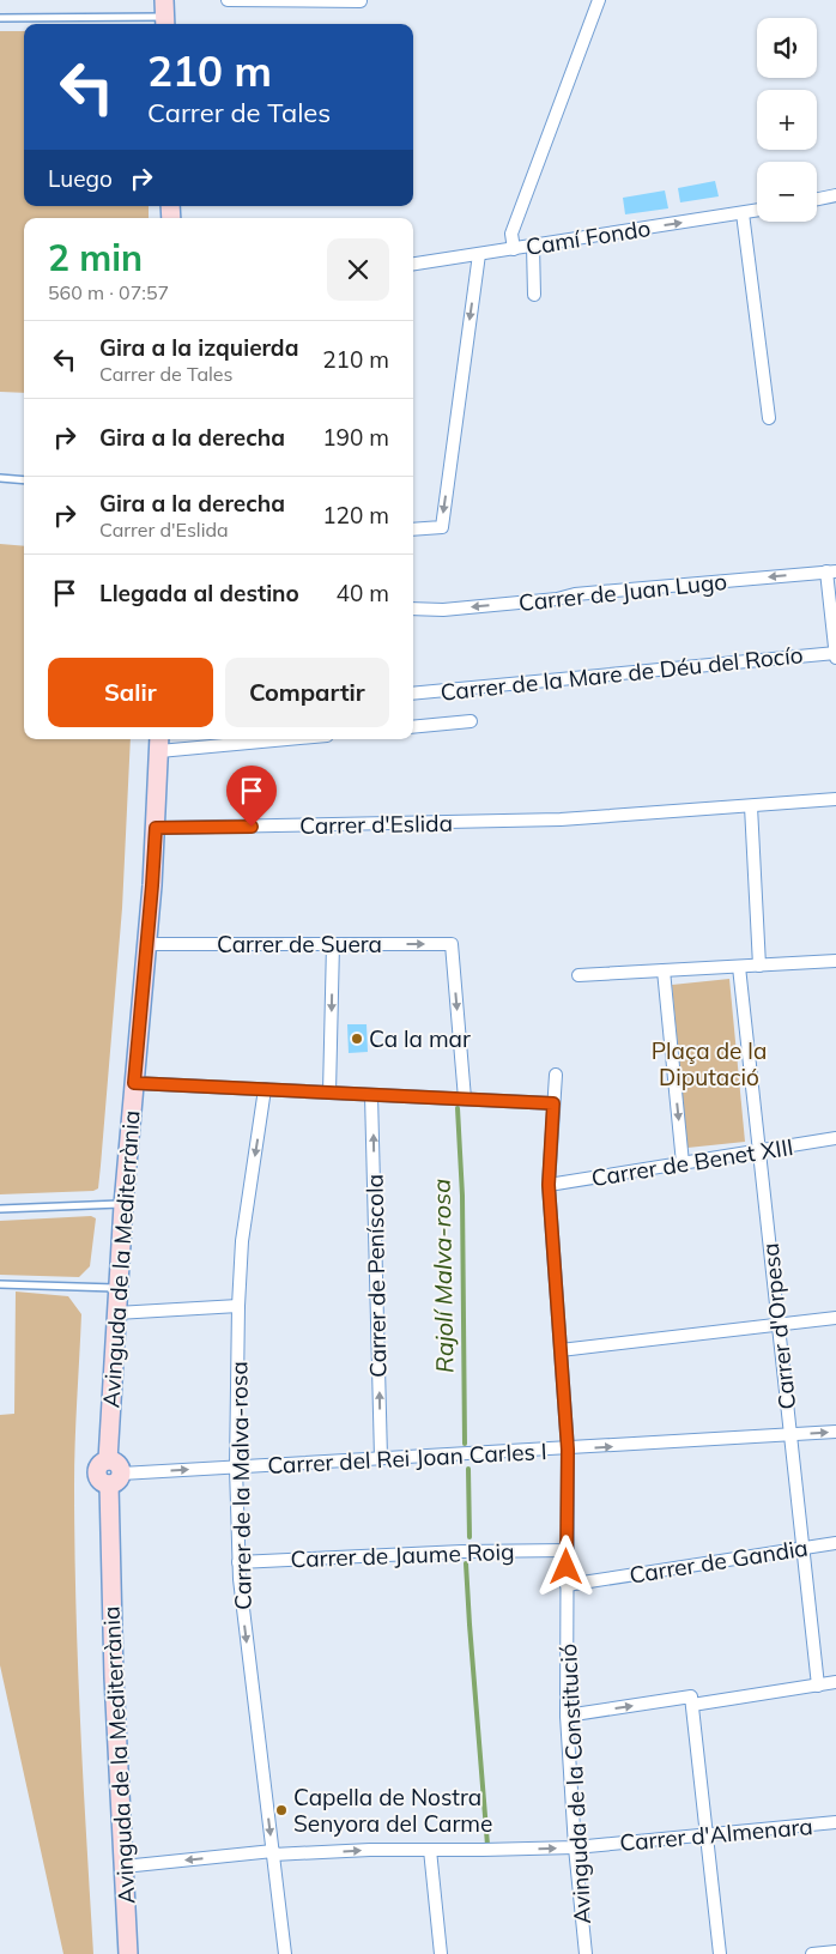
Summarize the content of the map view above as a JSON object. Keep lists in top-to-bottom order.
{
  "streets": {
    "street": [
      "Camí Fondo",
      "Carrer de Juan Lugo",
      "Carrer de la Mare de Déu del Rocío",
      "Carrer d'Eslida",
      "Carrer de Suera",
      "Carrer de Benet XIII",
      "Avinguda de la Mediterrània",
      "Carrer de Peníscola",
      "Carrer d'Orpesa",
      "Carrer del Rei Joan Carles I",
      "Carrer de la Malva-rosa",
      "Carrer de Jaume Roig",
      "Carrer de Gandia",
      "Avinguda de la Constitució",
      "Carrer d'Almenara"
    ]
  },
  "crossings": [
    ["Carrer d'Eslida", "Avinguda de la Mediterrània"],
    ["Carrer de Suera", "Avinguda de la Mediterrània"],
    ["Carrer de Benet XIII", "Carrer d'Orpesa"],
    ["Carrer de Benet XIII", "Avinguda de la Constitució"],
    ["Avinguda de la Mediterrània", "Carrer del Rei Joan Carles I"],
    ["Avinguda de la Mediterrània", "Carrer d'Almenara"],
    ["Carrer de Peníscola", "Carrer del Rei Joan Carles I"],
    ["Carrer d'Orpesa", "Carrer del Rei Joan Carles I"],
    ["Carrer d'Orpesa", "Carrer de Gandia"],
    ["Carrer del Rei Joan Carles I", "Carrer de la Malva-rosa"],
    ["Carrer del Rei Joan Carles I", "Avinguda de la Constitució"],
    ["Carrer de la Malva-rosa", "Carrer de Jaume Roig"],
    ["Carrer de la Malva-rosa", "Carrer d'Almenara"],
    ["Carrer de Jaume Roig", "Avinguda de la Constitució"],
    ["Carrer de Gandia", "Avinguda de la Constitució"],
    ["Avinguda de la Constitució", "Carrer d'Almenara"]
  ],
  "one_way": [
    "Camí Fondo",
    "Carrer de Juan Lugo",
    "Carrer de Peníscola",
    "Carrer de la Malva-rosa"
  ],
  "water": ["Rajolí Malva-rosa"],
  "parks": ["Plaça de la Diputació"],
  "places": ["Ca la mar", "Capella de Nostra Senyora del Carme"],
  "page": {
    "map_buttons": ["+", "−"],
    "turn": ["210 m", "Carrer de Tales"],
    "then": "Luego",
    "heading": ["2 min", "560 m · 07:57"],
    "list": [
      {
        "name": "Gira a la izquierda",
        "note": "Carrer de Tales",
        "value": "210 m"
      },
      {
        "name": "Gira a la derecha",
        "value": "190 m"
      },
      {
        "name": "Gira a la derecha",
        "note": "Carrer d'Eslida",
        "value": "120 m"
      },
      {
        "name": "Llegada al destino",
        "value": "40 m"
      }
    ],
    "buttons": ["Salir", "Compartir"]
  }
}
